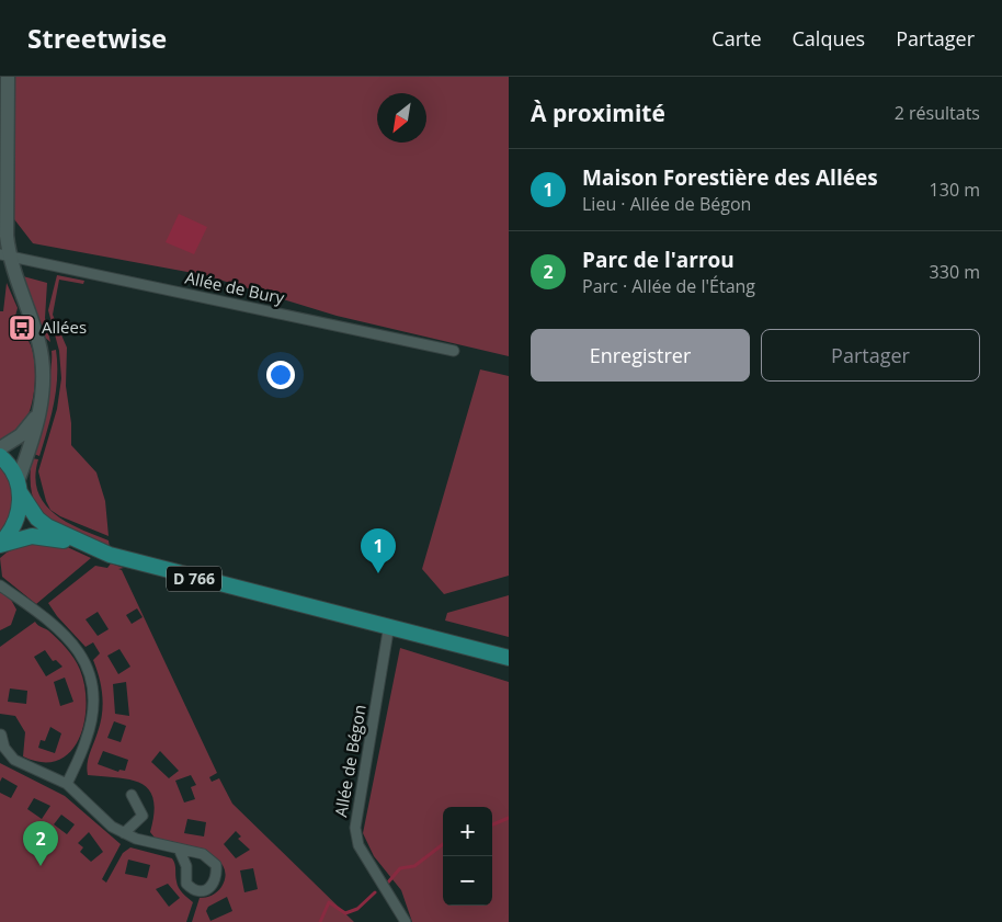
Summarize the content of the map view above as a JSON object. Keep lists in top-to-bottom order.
{
  "streets": {
    "main road": ["D 766"],
    "street": ["Allée de Bury", "Allée de Bégon"]
  },
  "crossings": [
    ["D 766", "Allée de Bégon"]
  ],
  "places": {
    "bus stop": ["Allées"]
  },
  "north": "bottom left",
  "page": {
    "header": "Streetwise",
    "nav": ["Carte", "Calques", "Partager"],
    "heading": ["À proximité", "2 résultats"],
    "list": [
      {
        "mark": "1",
        "name": "Maison Forestière des Allées",
        "note": "Lieu · Allée de Bégon",
        "value": "130 m"
      },
      {
        "mark": "2",
        "name": "Parc de l'arrou",
        "note": "Parc · Allée de l'Étang",
        "value": "330 m"
      }
    ],
    "buttons": ["Enregistrer", "Partager"],
    "pins": ["1", "2"],
    "map_buttons": ["+", "−"]
  }
}
